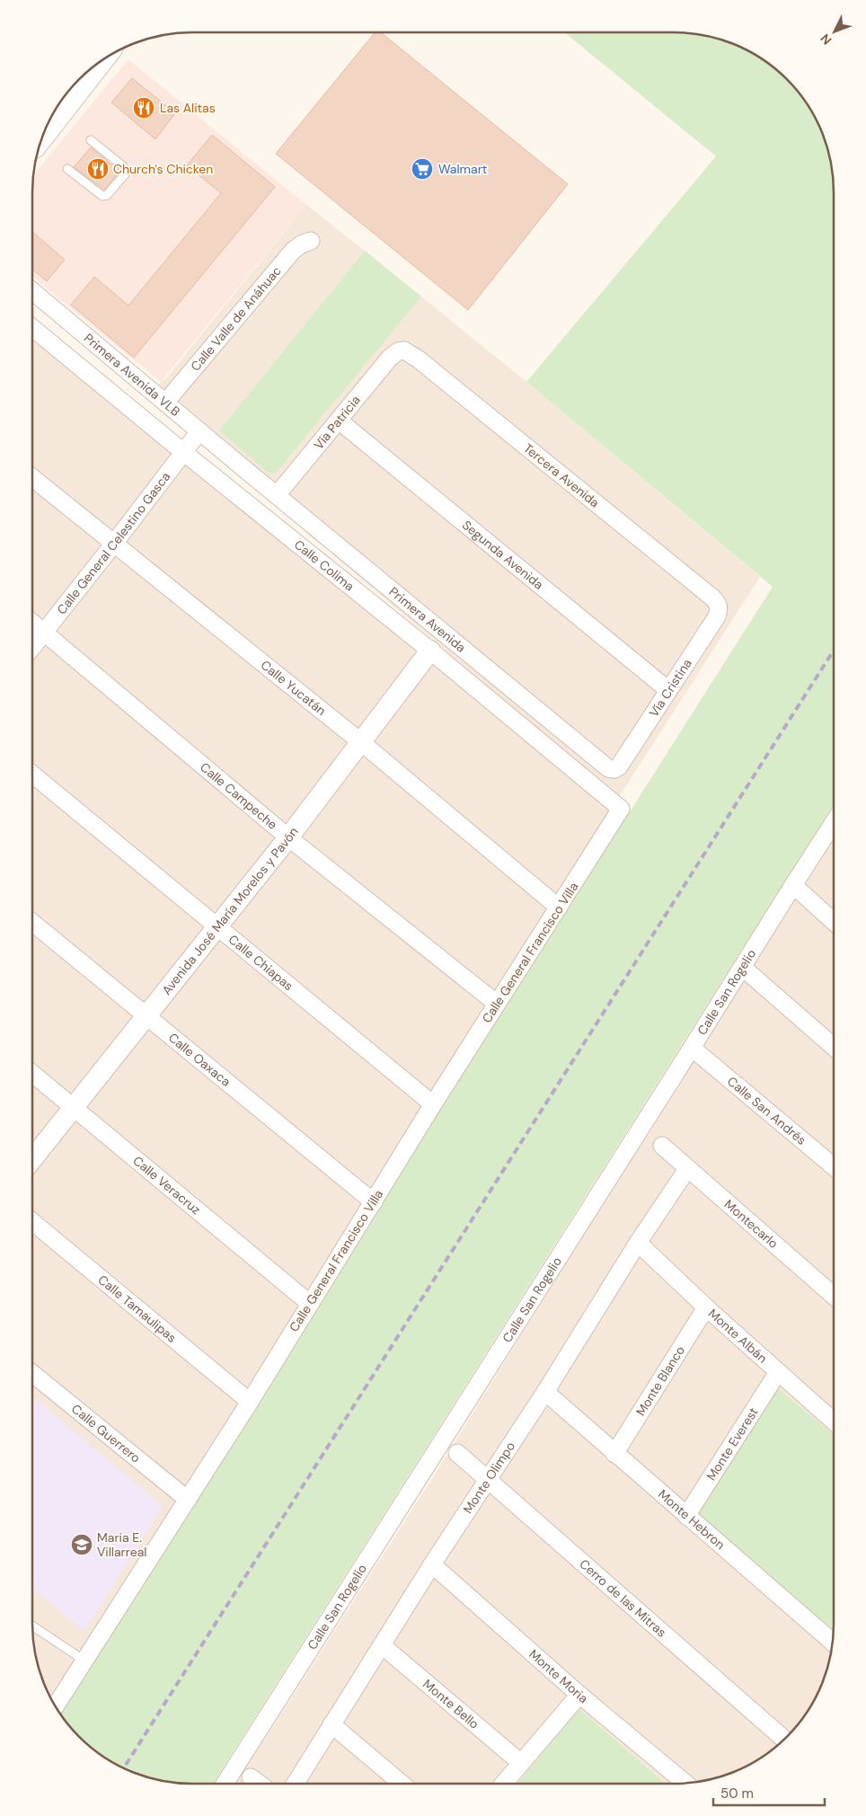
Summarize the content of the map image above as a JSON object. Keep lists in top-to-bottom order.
{
  "streets": {
    "street": [
      "Calle Valle de Anáhuac",
      "Primera Avenida VLB",
      "Vía Patricia",
      "Tercera Avenida",
      "Calle General Celestino Gasca",
      "Segunda Avenida",
      "Calle Colima",
      "Primera Avenida",
      "Vía Cristina",
      "Calle Yucatán",
      "Calle Campeche",
      "Avenida José María Morelos y Pavón",
      "Calle General Francisco Villa",
      "Calle Chiapas",
      "Calle San Rogelio",
      "Calle Oaxaca",
      "Calle San Andrés",
      "Calle Veracruz",
      "Montecarlo",
      "Calle Tamaulipas",
      "Monte Albán",
      "Monte Blanco",
      "Calle Guerrero",
      "Monte Everest",
      "Monte Olimpo",
      "Monte Hebron",
      "Cerro de las Mitras",
      "Monte Moria",
      "Monte Bello"
    ]
  },
  "crossings": [
    ["Calle Valle de Anáhuac", "Primera Avenida VLB"],
    ["Primera Avenida VLB", "Calle General Celestino Gasca"],
    ["Primera Avenida VLB", "Primera Avenida"],
    ["Vía Patricia", "Tercera Avenida"],
    ["Vía Patricia", "Segunda Avenida"],
    ["Vía Patricia", "Primera Avenida"],
    ["Tercera Avenida", "Vía Cristina"],
    ["Calle General Celestino Gasca", "Calle Colima"],
    ["Calle General Celestino Gasca", "Calle Yucatán"],
    ["Calle General Celestino Gasca", "Calle Campeche"],
    ["Segunda Avenida", "Vía Cristina"],
    ["Calle Colima", "Avenida José María Morelos y Pavón"],
    ["Calle Colima", "Calle General Francisco Villa"],
    ["Primera Avenida", "Vía Cristina"],
    ["Calle Yucatán", "Avenida José María Morelos y Pavón"],
    ["Calle Yucatán", "Calle General Francisco Villa"],
    ["Calle Campeche", "Avenida José María Morelos y Pavón"],
    ["Calle Campeche", "Calle General Francisco Villa"],
    ["Avenida José María Morelos y Pavón", "Calle Chiapas"],
    ["Avenida José María Morelos y Pavón", "Calle Oaxaca"],
    ["Avenida José María Morelos y Pavón", "Calle Veracruz"],
    ["Calle General Francisco Villa", "Calle Chiapas"],
    ["Calle General Francisco Villa", "Calle Oaxaca"],
    ["Calle General Francisco Villa", "Calle Veracruz"],
    ["Calle General Francisco Villa", "Calle Tamaulipas"],
    ["Calle General Francisco Villa", "Calle Guerrero"],
    ["Calle San Rogelio", "Calle San Andrés"],
    ["Montecarlo", "Monte Olimpo"],
    ["Monte Albán", "Monte Blanco"],
    ["Monte Albán", "Monte Everest"],
    ["Monte Albán", "Monte Olimpo"],
    ["Monte Blanco", "Monte Hebron"],
    ["Monte Everest", "Monte Hebron"],
    ["Monte Olimpo", "Monte Hebron"],
    ["Monte Olimpo", "Cerro de las Mitras"],
    ["Monte Olimpo", "Monte Moria"],
    ["Monte Olimpo", "Monte Bello"]
  ],
  "places": {
    "restaurant": ["Las Alitas", "Church's Chicken"],
    "supermarket": ["Walmart"],
    "school or university": ["Maria E. Villarreal"]
  },
  "scale_bar": "50 m",
  "north": "bottom left"
}
